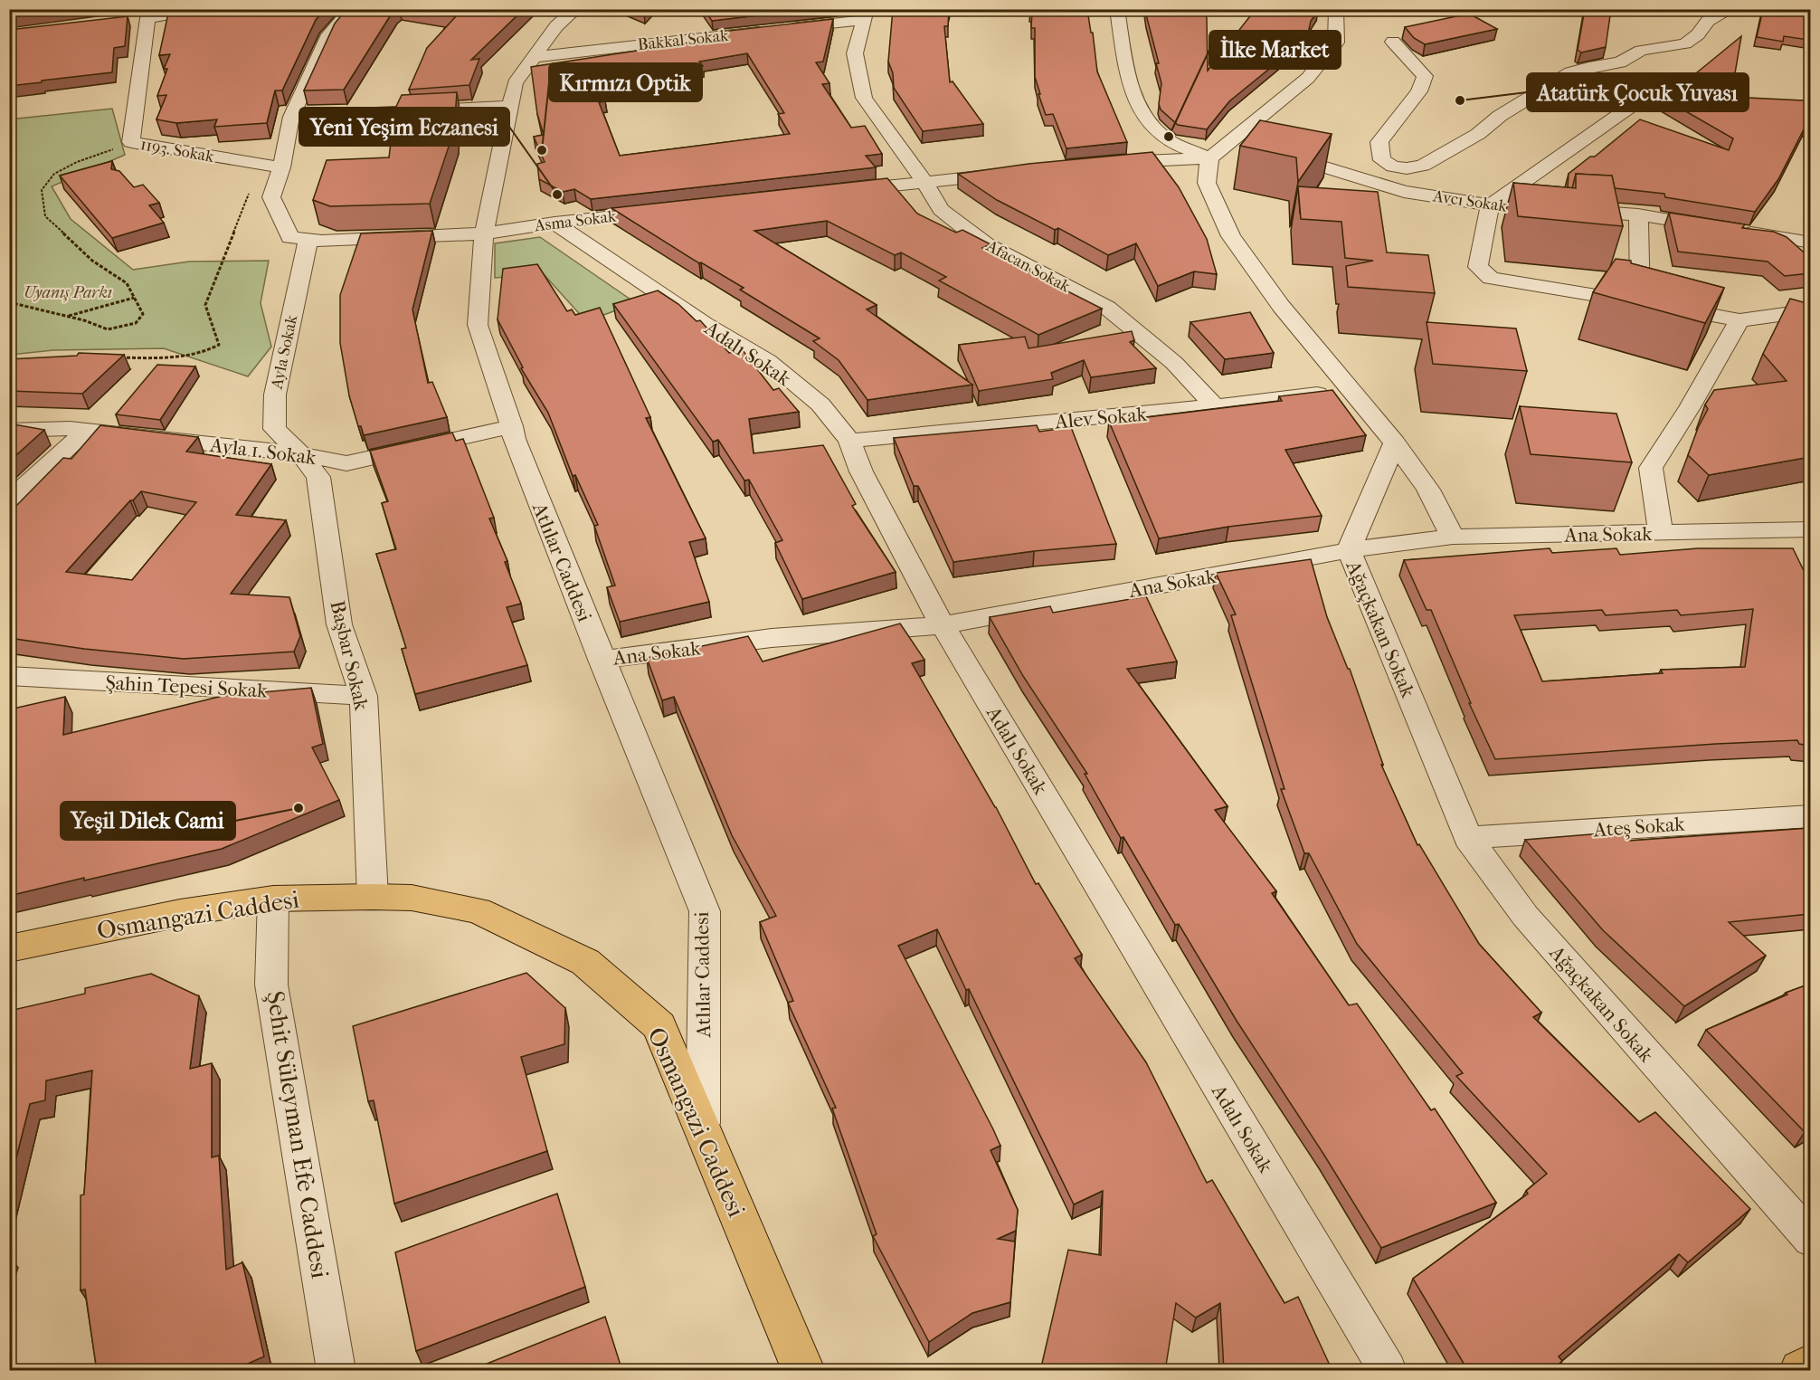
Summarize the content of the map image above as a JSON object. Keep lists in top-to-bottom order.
{
  "streets": {
    "main road": ["Osmangazi Caddesi"],
    "street": [
      "Bakkal Sokak",
      "1193. Sokak",
      "Avcı Sokak",
      "Asma Sokak",
      "Afacan Sokak",
      "Ayla Sokak",
      "Adalı Sokak",
      "Alev Sokak",
      "Ayla 1. Sokak",
      "Ana Sokak",
      "Atlılar Caddesi",
      "Ağaçkakan Sokak",
      "Başbar Sokak",
      "Şahin Tepesi Sokak",
      "Ateş Sokak",
      "Şehit Süleyman Efe Caddesi"
    ]
  },
  "crossings": [
    ["Bakkal Sokak", "Afacan Sokak"],
    ["Bakkal Sokak", "Atlılar Caddesi"],
    ["1193. Sokak", "Asma Sokak"],
    ["Asma Sokak", "Ayla Sokak"],
    ["Asma Sokak", "Adalı Sokak"],
    ["Asma Sokak", "Atlılar Caddesi"],
    ["Afacan Sokak", "Alev Sokak"],
    ["Ayla Sokak", "Ayla 1. Sokak"],
    ["Ayla Sokak", "Başbar Sokak"],
    ["Adalı Sokak", "Alev Sokak"],
    ["Adalı Sokak", "Ana Sokak"],
    ["Ayla 1. Sokak", "Atlılar Caddesi"],
    ["Ayla 1. Sokak", "Başbar Sokak"],
    ["Ana Sokak", "Atlılar Caddesi"],
    ["Ana Sokak", "Ağaçkakan Sokak"],
    ["Atlılar Caddesi", "Osmangazi Caddesi"],
    ["Ağaçkakan Sokak", "Ateş Sokak"],
    ["Başbar Sokak", "Şahin Tepesi Sokak"],
    ["Başbar Sokak", "Osmangazi Caddesi"],
    ["Osmangazi Caddesi", "Şehit Süleyman Efe Caddesi"]
  ],
  "parks": ["Uyanış Parkı"],
  "places": [
    "Atatürk Çocuk Yuvası",
    "İlke Market",
    "Kırmızı Optik",
    "Yeni Yeşim Eczanesi",
    "Yeşil Dilek Cami"
  ]
}
